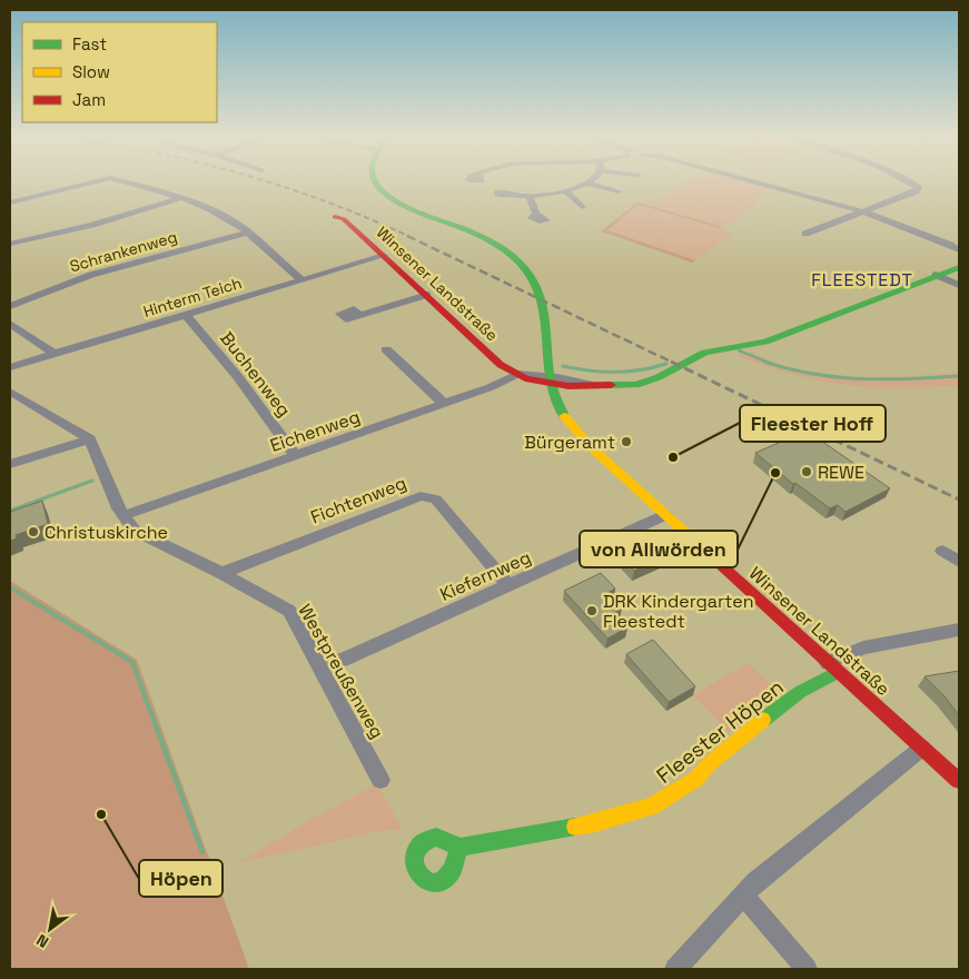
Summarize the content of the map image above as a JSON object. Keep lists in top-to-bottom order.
{
  "streets": {
    "street": [
      "Schrankenweg",
      "Winsener Landstraße",
      "Hinterm Teich",
      "Buchenweg",
      "Eichenweg",
      "Fichtenweg",
      "Kiefernweg",
      "Westpreußenweg",
      "Fleester Höpen"
    ]
  },
  "crossings": [
    ["Winsener Landstraße", "Hinterm Teich"],
    ["Winsener Landstraße", "Eichenweg"],
    ["Winsener Landstraße", "Kiefernweg"],
    ["Winsener Landstraße", "Fleester Höpen"],
    ["Hinterm Teich", "Buchenweg"],
    ["Buchenweg", "Eichenweg"],
    ["Eichenweg", "Westpreußenweg"],
    ["Fichtenweg", "Kiefernweg"],
    ["Fichtenweg", "Westpreußenweg"],
    ["Kiefernweg", "Westpreußenweg"]
  ],
  "districts": ["FLEESTEDT"],
  "places": [
    "Bürgeramt",
    "Fleester Hoff",
    "REWE",
    "von Allwörden",
    "Christuskirche",
    "DRK Kindergarten Fleestedt",
    "Höpen"
  ],
  "legend": ["Fast", "Slow", "Jam"],
  "north": "bottom left"
}
